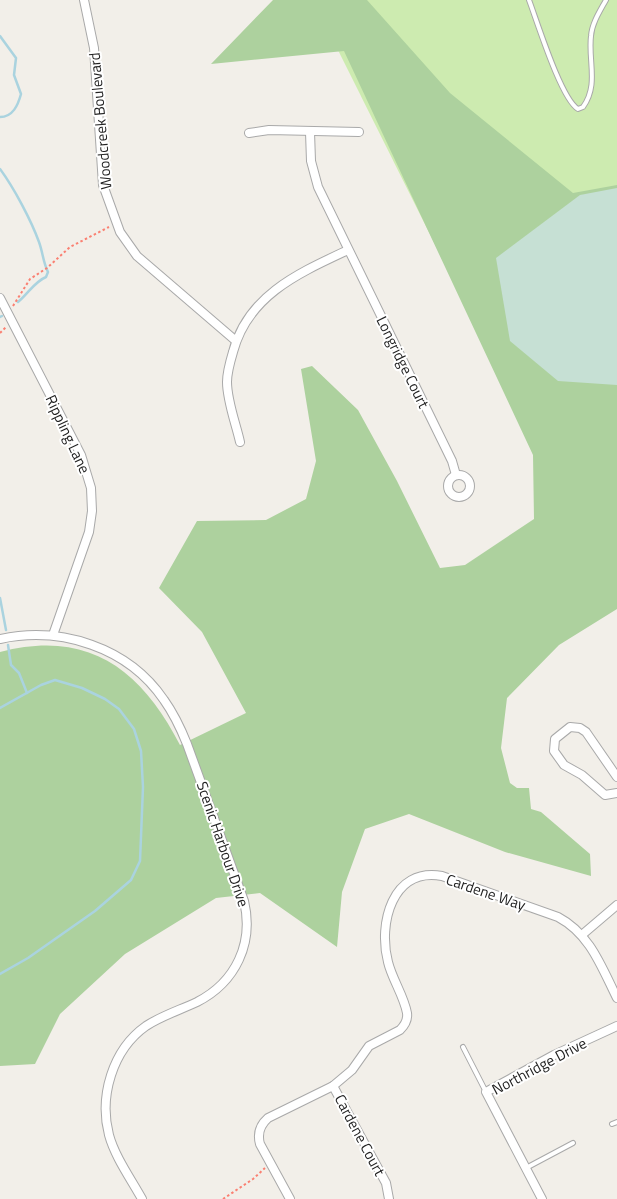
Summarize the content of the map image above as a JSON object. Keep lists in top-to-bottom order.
{
  "streets": {
    "street": [
      "Woodcreek Boulevard",
      "Longridge Court",
      "Rippling Lane",
      "Scenic Harbour Drive",
      "Cardene Way",
      "Northridge Drive",
      "Cardene Court"
    ]
  },
  "crossings": [
    ["Rippling Lane", "Scenic Harbour Drive"],
    ["Cardene Way", "Cardene Court"]
  ]
}
